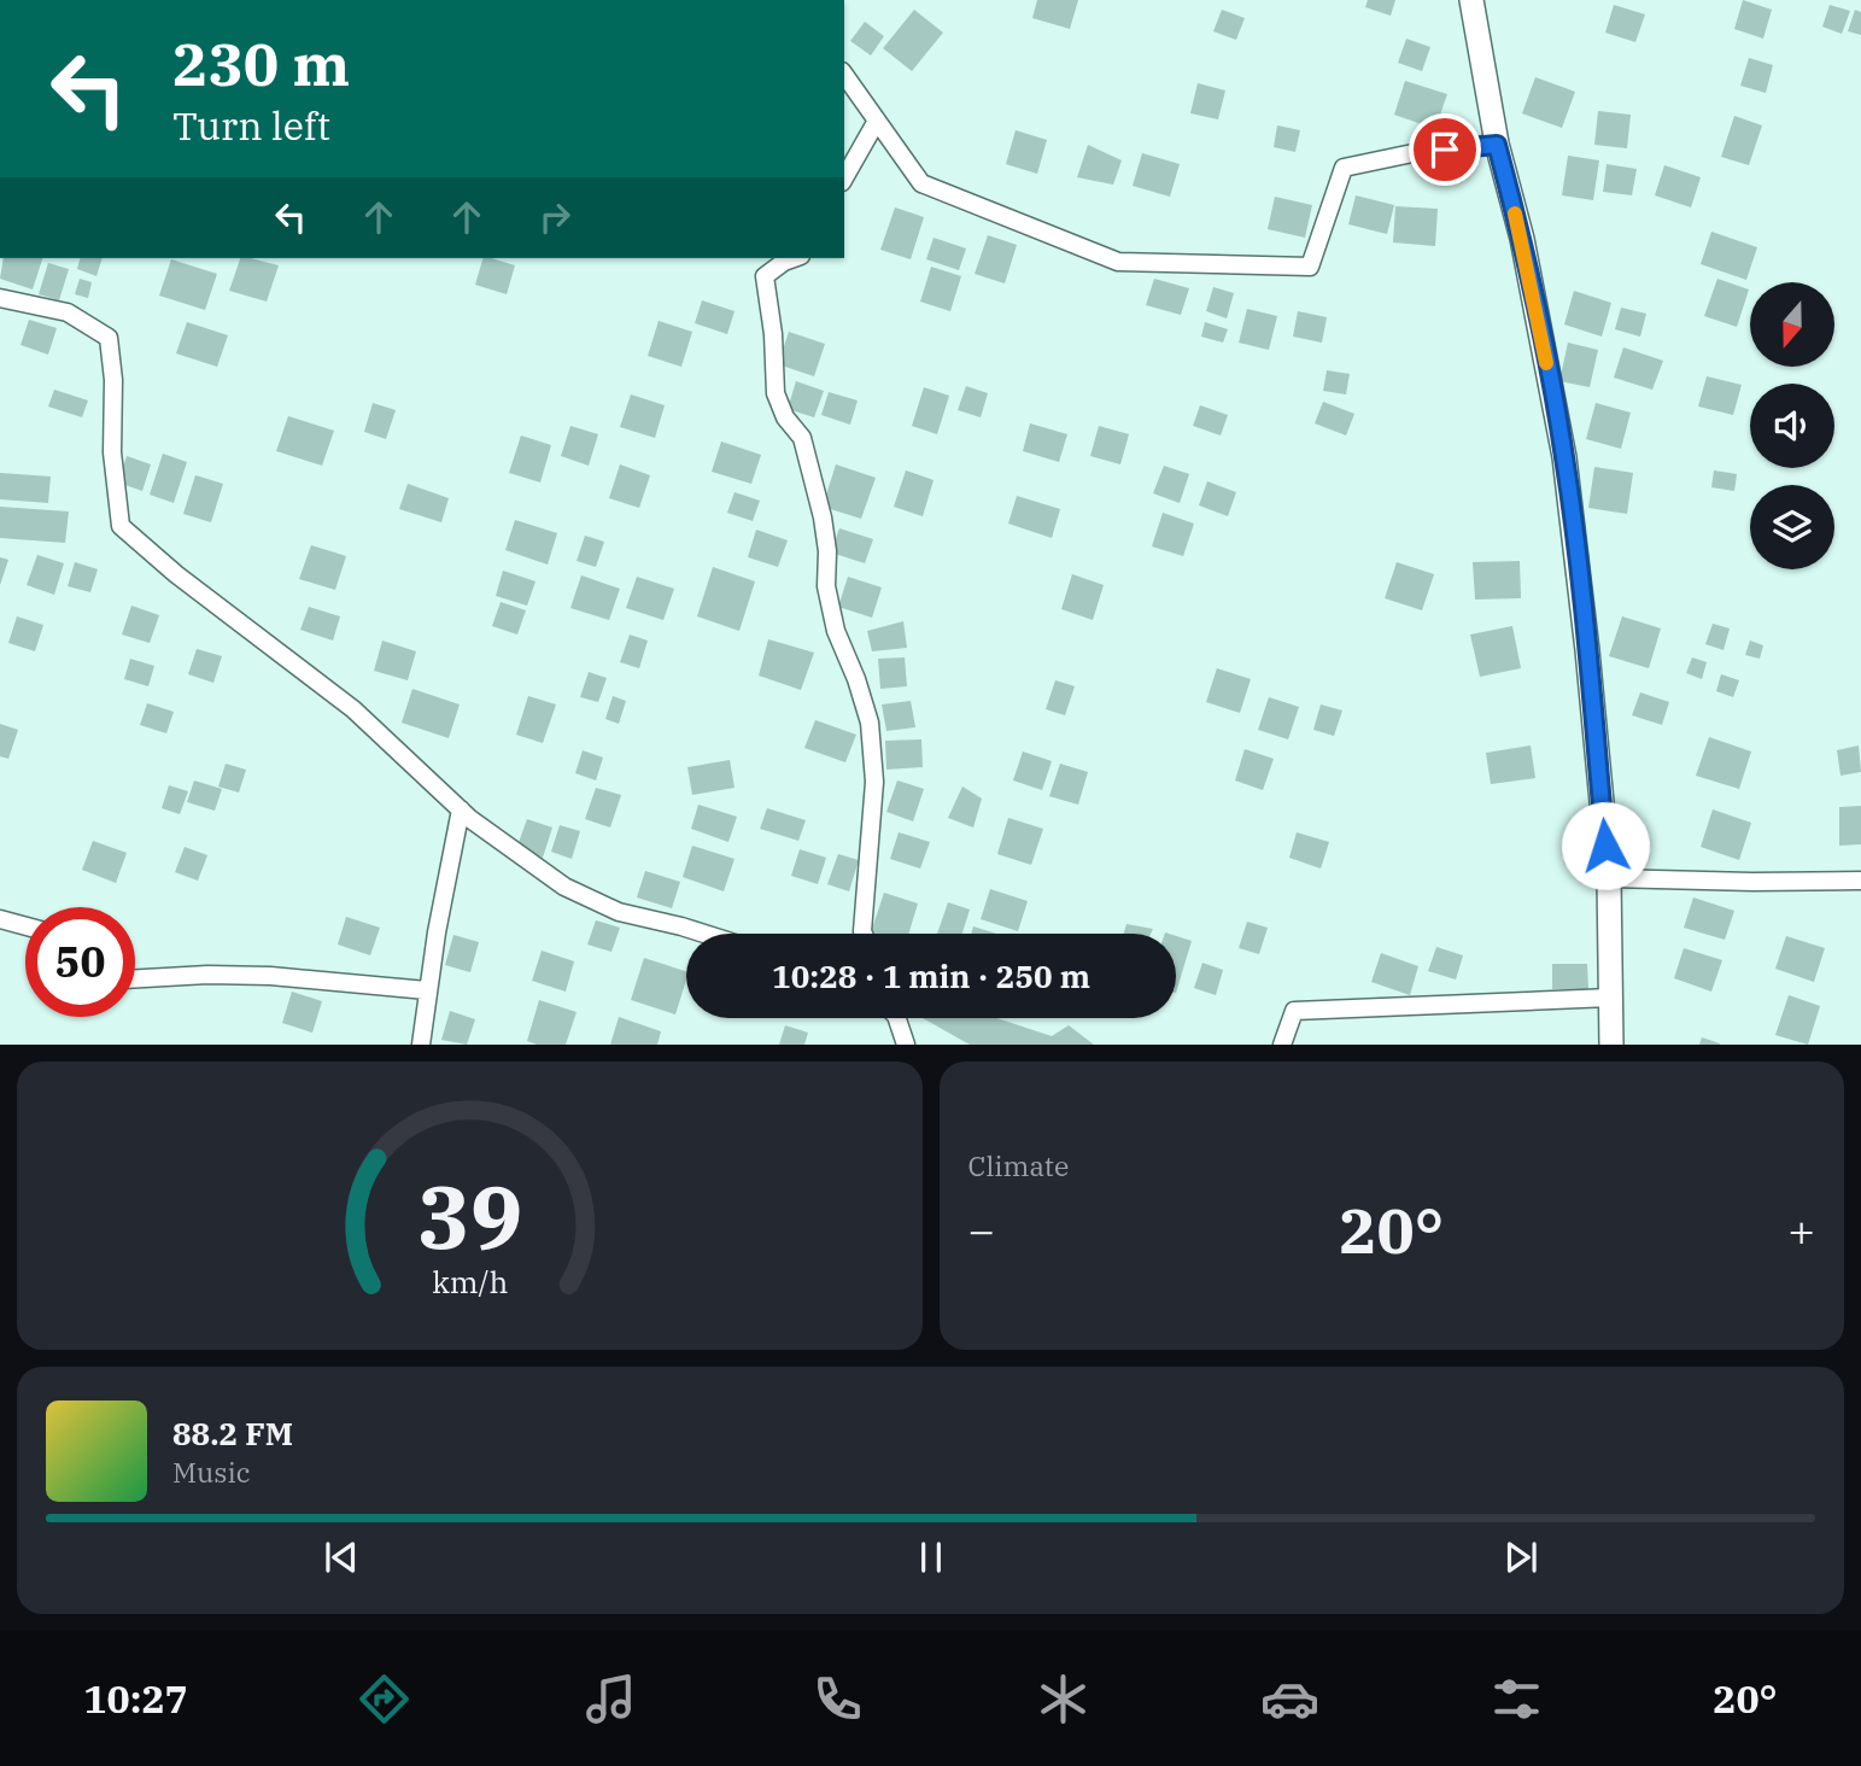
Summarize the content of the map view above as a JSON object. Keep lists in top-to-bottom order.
{
  "north": "bottom",
  "page": {
    "turn": ["230 m", "Turn left"],
    "limit": "50",
    "trip": "10:28 · 1 min · 250 m",
    "tile": "Climate",
    "heat": ["−", "20°", "+"],
    "song": ["88.2 FM", "Music"],
    "tabs": ["10:27", "20°"],
    "gauge": ["39", "km/h"]
  }
}
